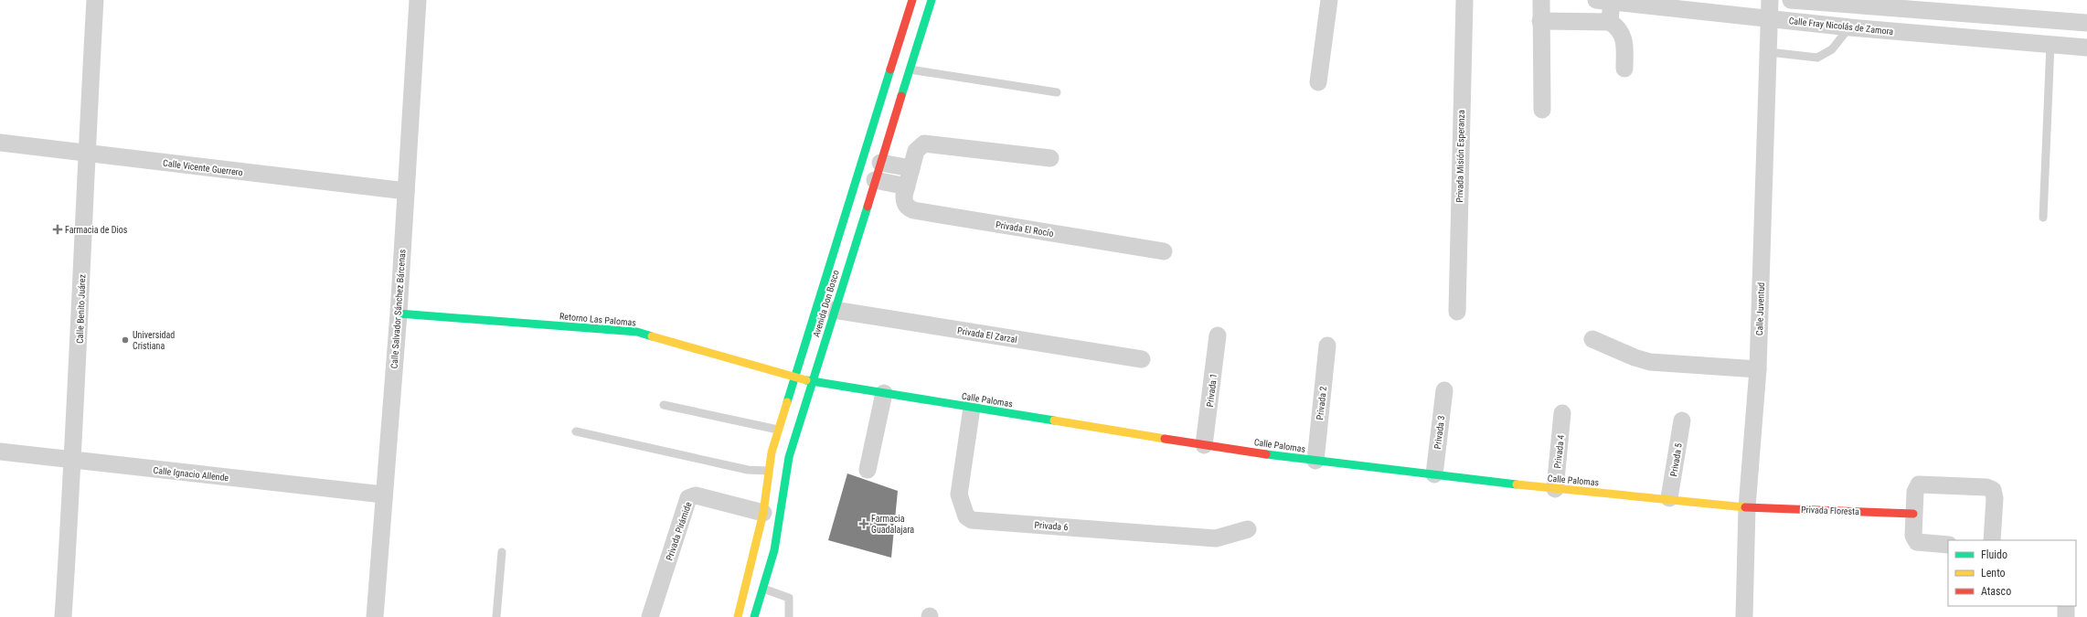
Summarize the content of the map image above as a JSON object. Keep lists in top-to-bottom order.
{
  "streets": {
    "street": [
      "Calle Fray Nicolás de Zamora",
      "Privada Misión Esperanza",
      "Calle Vicente Guerrero",
      "Privada El Rocío",
      "Avenida Don Bosco",
      "Calle Benito Juárez",
      "Calle Salvador Sánchez Bárcenas",
      "Calle Juventud",
      "Retorno Las Palomas",
      "Privada El Zarzal",
      "Privada 1",
      "Calle Palomas",
      "Privada 2",
      "Privada 3",
      "Privada 4",
      "Privada 5",
      "Calle Ignacio Allende",
      "Privada Floresta",
      "Privada 6",
      "Privada Pirámide"
    ]
  },
  "crossings": [
    ["Calle Fray Nicolás de Zamora", "Calle Juventud"],
    ["Calle Vicente Guerrero", "Calle Benito Juárez"],
    ["Calle Vicente Guerrero", "Calle Salvador Sánchez Bárcenas"],
    ["Avenida Don Bosco", "Retorno Las Palomas"],
    ["Avenida Don Bosco", "Privada El Zarzal"],
    ["Avenida Don Bosco", "Calle Palomas"],
    ["Avenida Don Bosco", "Privada Pirámide"],
    ["Calle Benito Juárez", "Calle Ignacio Allende"],
    ["Calle Salvador Sánchez Bárcenas", "Retorno Las Palomas"],
    ["Calle Salvador Sánchez Bárcenas", "Calle Ignacio Allende"],
    ["Calle Juventud", "Calle Palomas"],
    ["Calle Juventud", "Privada Floresta"],
    ["Retorno Las Palomas", "Calle Palomas"],
    ["Privada 1", "Calle Palomas"],
    ["Calle Palomas", "Privada 2"],
    ["Calle Palomas", "Privada 3"],
    ["Calle Palomas", "Privada 4"],
    ["Calle Palomas", "Privada 5"],
    ["Calle Palomas", "Privada Floresta"],
    ["Calle Palomas", "Privada 6"]
  ],
  "places": {
    "health": ["Farmacia de Dios", "Farmacia Guadalajara"],
    "other": ["Universidad Cristiana"]
  },
  "legend": ["Fluido", "Lento", "Atasco"]
}
